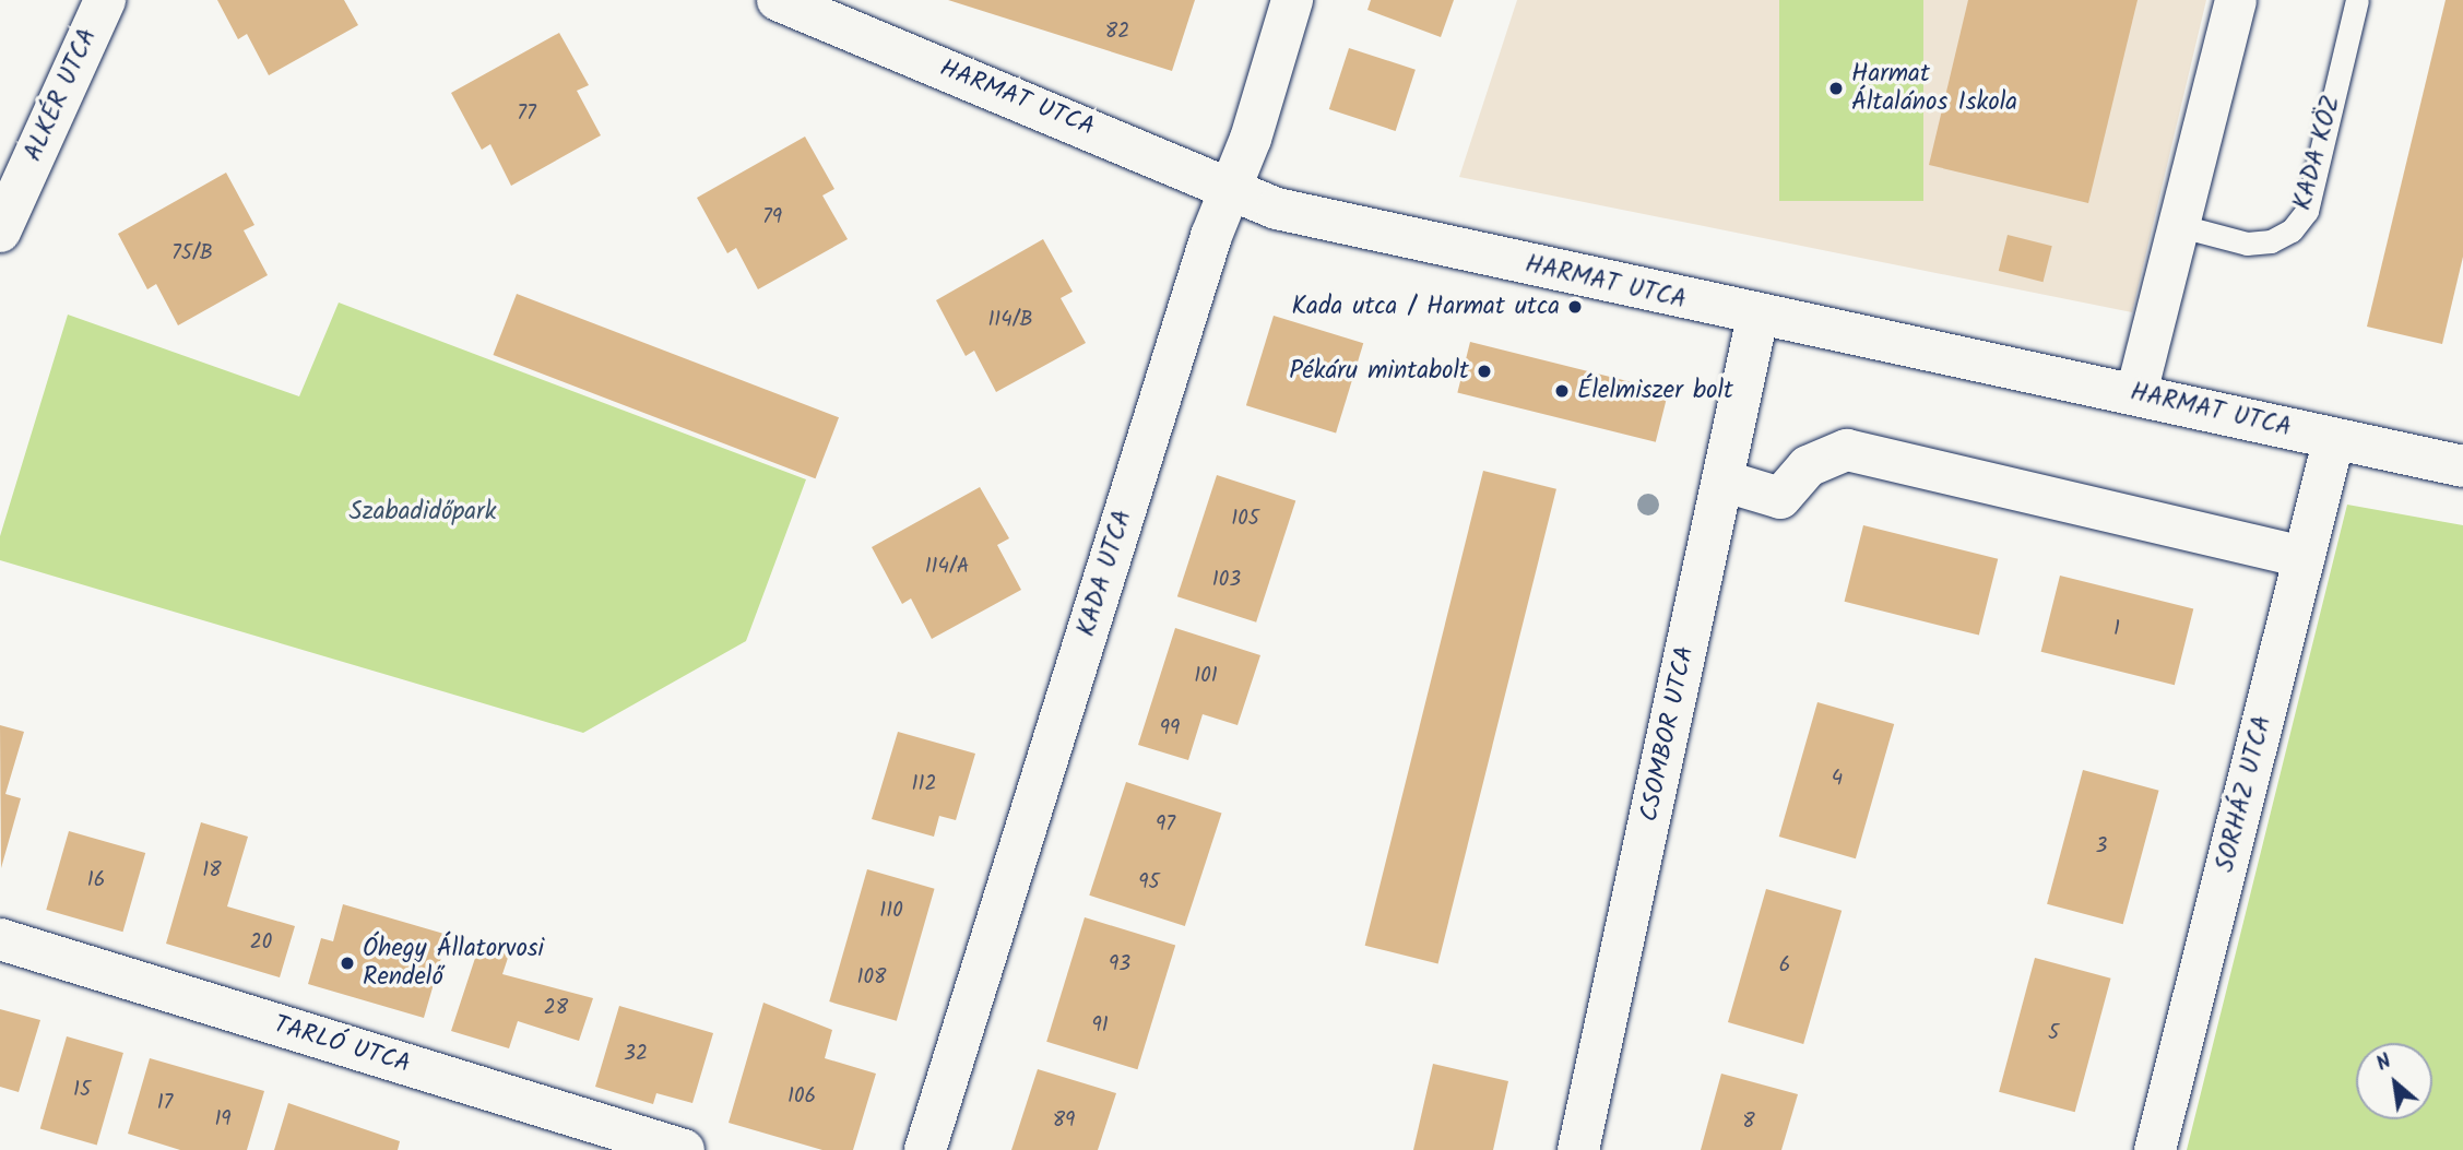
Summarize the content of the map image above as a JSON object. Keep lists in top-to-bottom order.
{
  "streets": {
    "street": [
      "ALKÉR UTCA",
      "HARMAT UTCA",
      "KADA UTCA",
      "CSOMBOR UTCA",
      "SORHÁZ UTCA",
      "TARLÓ UTCA"
    ],
    "lane": ["KADA KÖZ"]
  },
  "crossings": [
    ["HARMAT UTCA", "KADA UTCA"],
    ["HARMAT UTCA", "CSOMBOR UTCA"],
    ["HARMAT UTCA", "SORHÁZ UTCA"]
  ],
  "parks": ["Szabadidőpark"],
  "places": [
    "Harmat Általános Iskola",
    "Kada utca / Harmat utca",
    "Pékáru mintabolt",
    "Élelmiszer bolt",
    "Óhegy Állatorvosi Rendelő"
  ],
  "house_numbers": [
    "82",
    "77",
    "79",
    "75/B",
    "114/B",
    "105",
    "114/A",
    "103",
    "1",
    "101",
    "99",
    "4",
    "112",
    "97",
    "3",
    "18",
    "16",
    "95",
    "110",
    "20",
    "93",
    "6",
    "108",
    "28",
    "91",
    "5",
    "32",
    "15",
    "106",
    "17",
    "19",
    "89",
    "8"
  ],
  "north": "top left"
}
